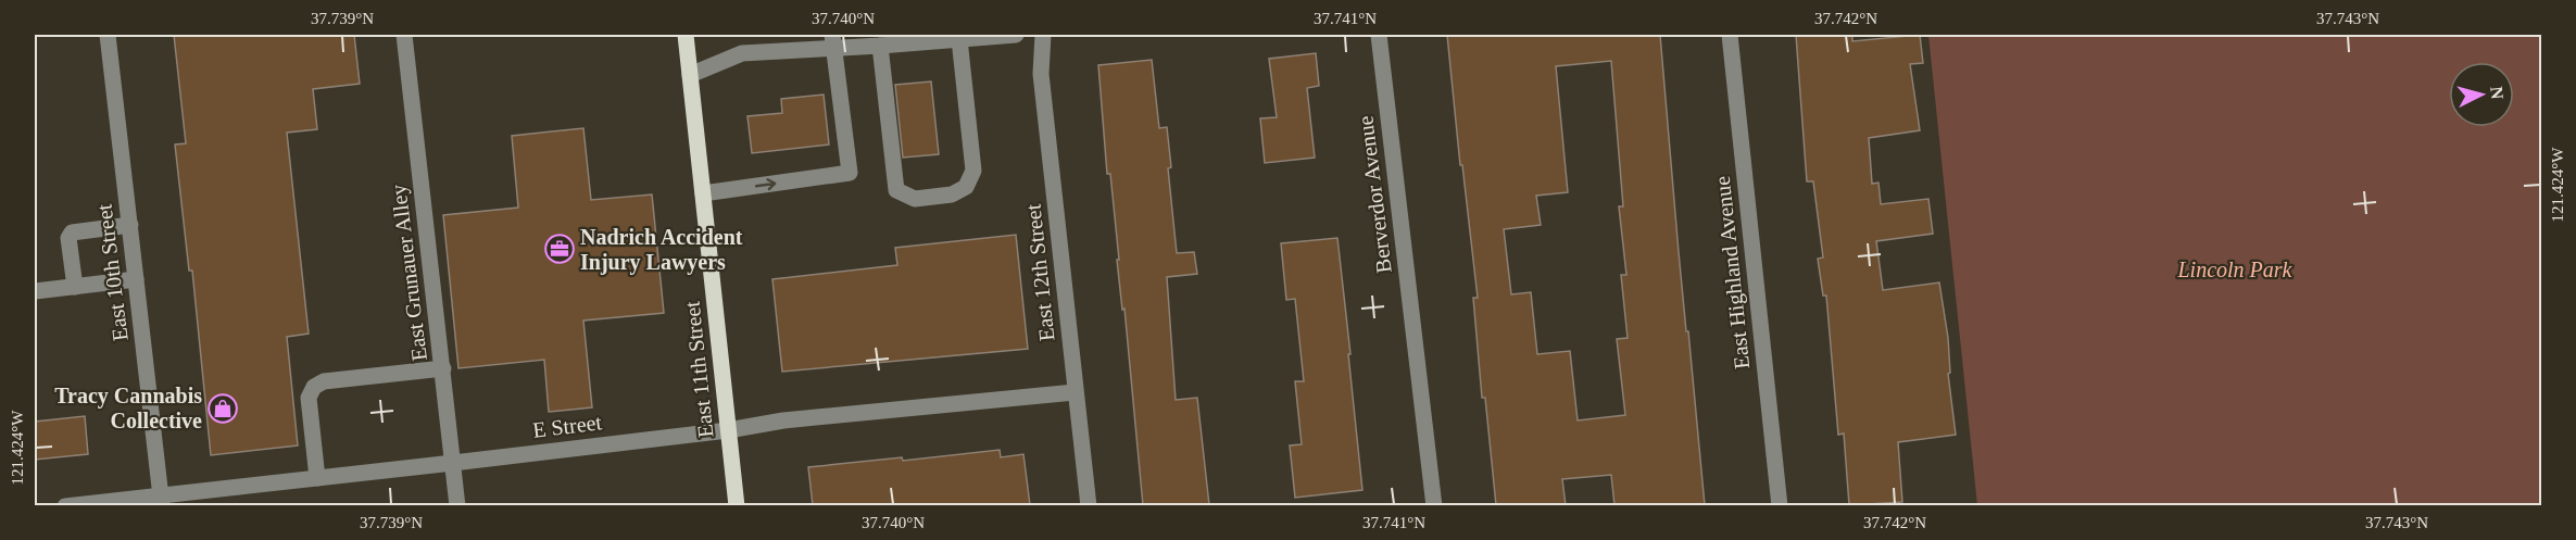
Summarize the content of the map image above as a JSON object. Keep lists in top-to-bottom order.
{
  "streets": {
    "main road": ["East 11th Street"],
    "street": [
      "Berverdor Avenue",
      "East 10th Street",
      "East Grunauer Alley",
      "East 12th Street",
      "East Highland Avenue",
      "E Street"
    ]
  },
  "crossings": [
    ["East 10th Street", "E Street"],
    ["East Grunauer Alley", "E Street"],
    ["East 12th Street", "E Street"],
    ["East 11th Street", "E Street"]
  ],
  "parks": ["Lincoln Park"],
  "places": {
    "office": ["Nadrich Accident Injury Lawyers"],
    "shop": ["Tracy Cannabis Collective"]
  },
  "north": "right",
  "coordinates": [
    "37.739°N",
    "37.740°N",
    "37.741°N",
    "37.742°N",
    "37.743°N",
    "121.424°W"
  ]
}
